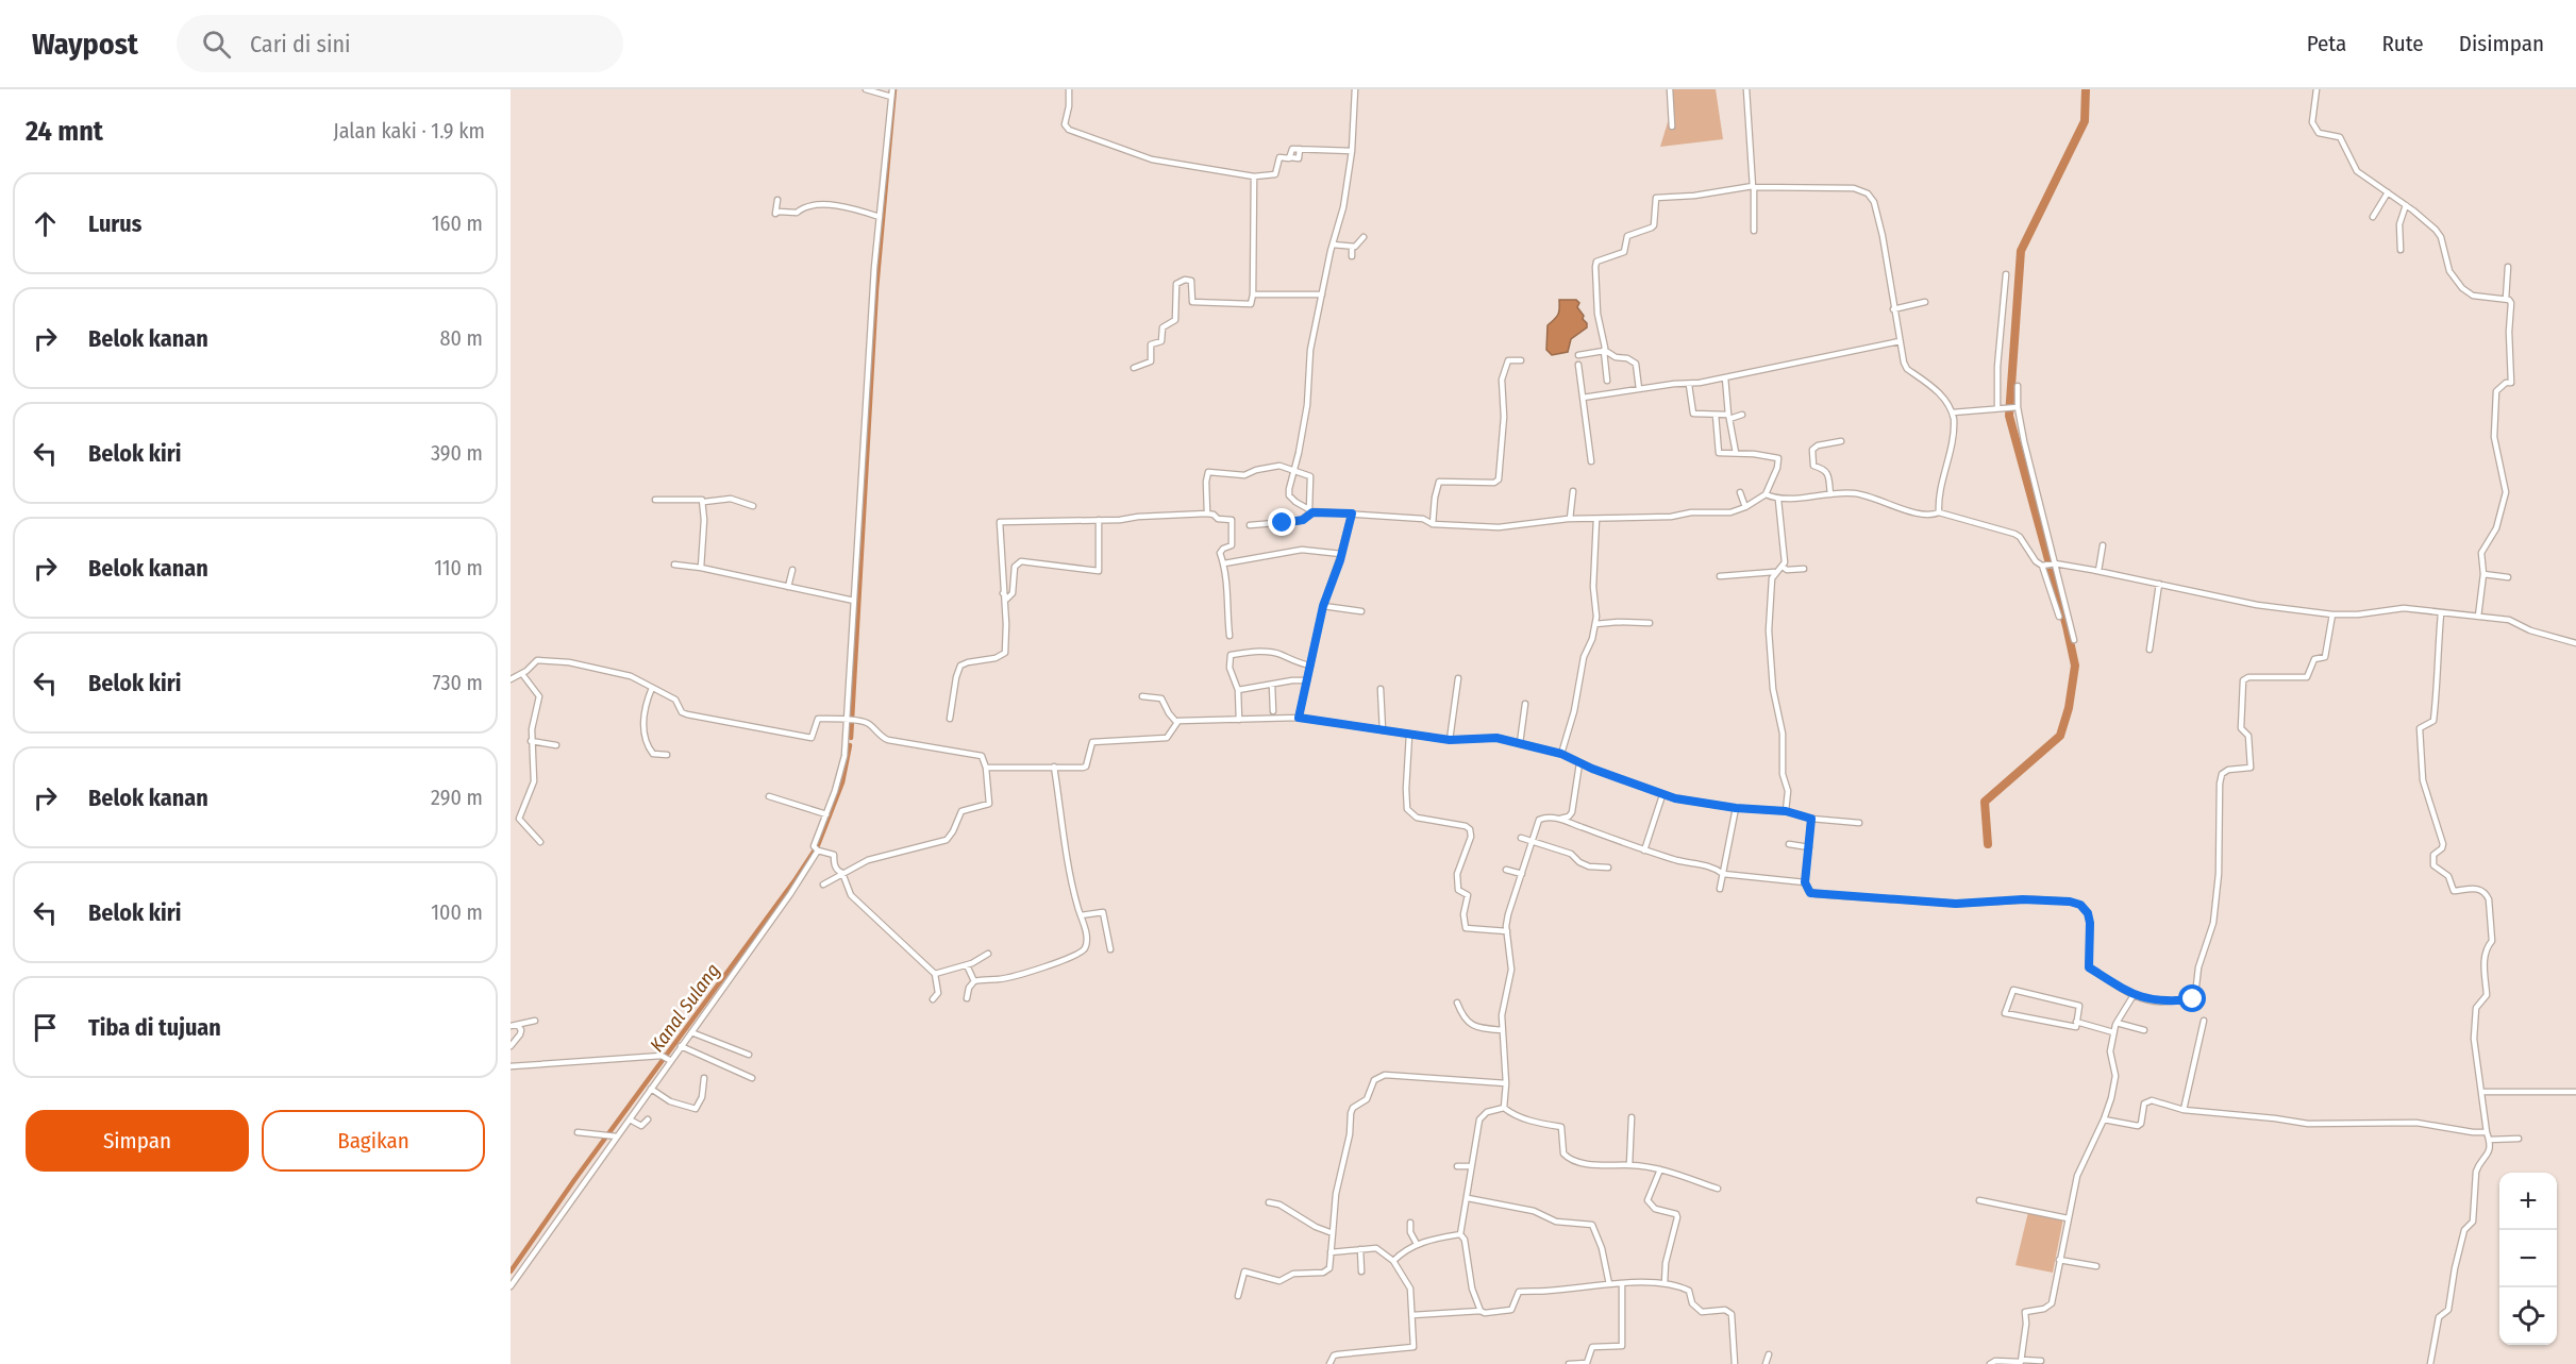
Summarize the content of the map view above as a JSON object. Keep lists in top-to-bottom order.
{
  "water": ["Kanal Sulang"],
  "page": {
    "header": "Waypost",
    "search": "Cari di sini",
    "nav": ["Peta", "Rute", "Disimpan"],
    "heading": ["24 mnt", "Jalan kaki · 1.9 km"],
    "list": [
      ["Lurus", "160 m"],
      ["Belok kanan", "80 m"],
      ["Belok kiri", "390 m"],
      ["Belok kanan", "110 m"],
      ["Belok kiri", "730 m"],
      ["Belok kanan", "290 m"],
      ["Belok kiri", "100 m"],
      "Tiba di tujuan"
    ],
    "buttons": ["Simpan", "Bagikan"],
    "map_buttons": ["+", "−"]
  }
}
